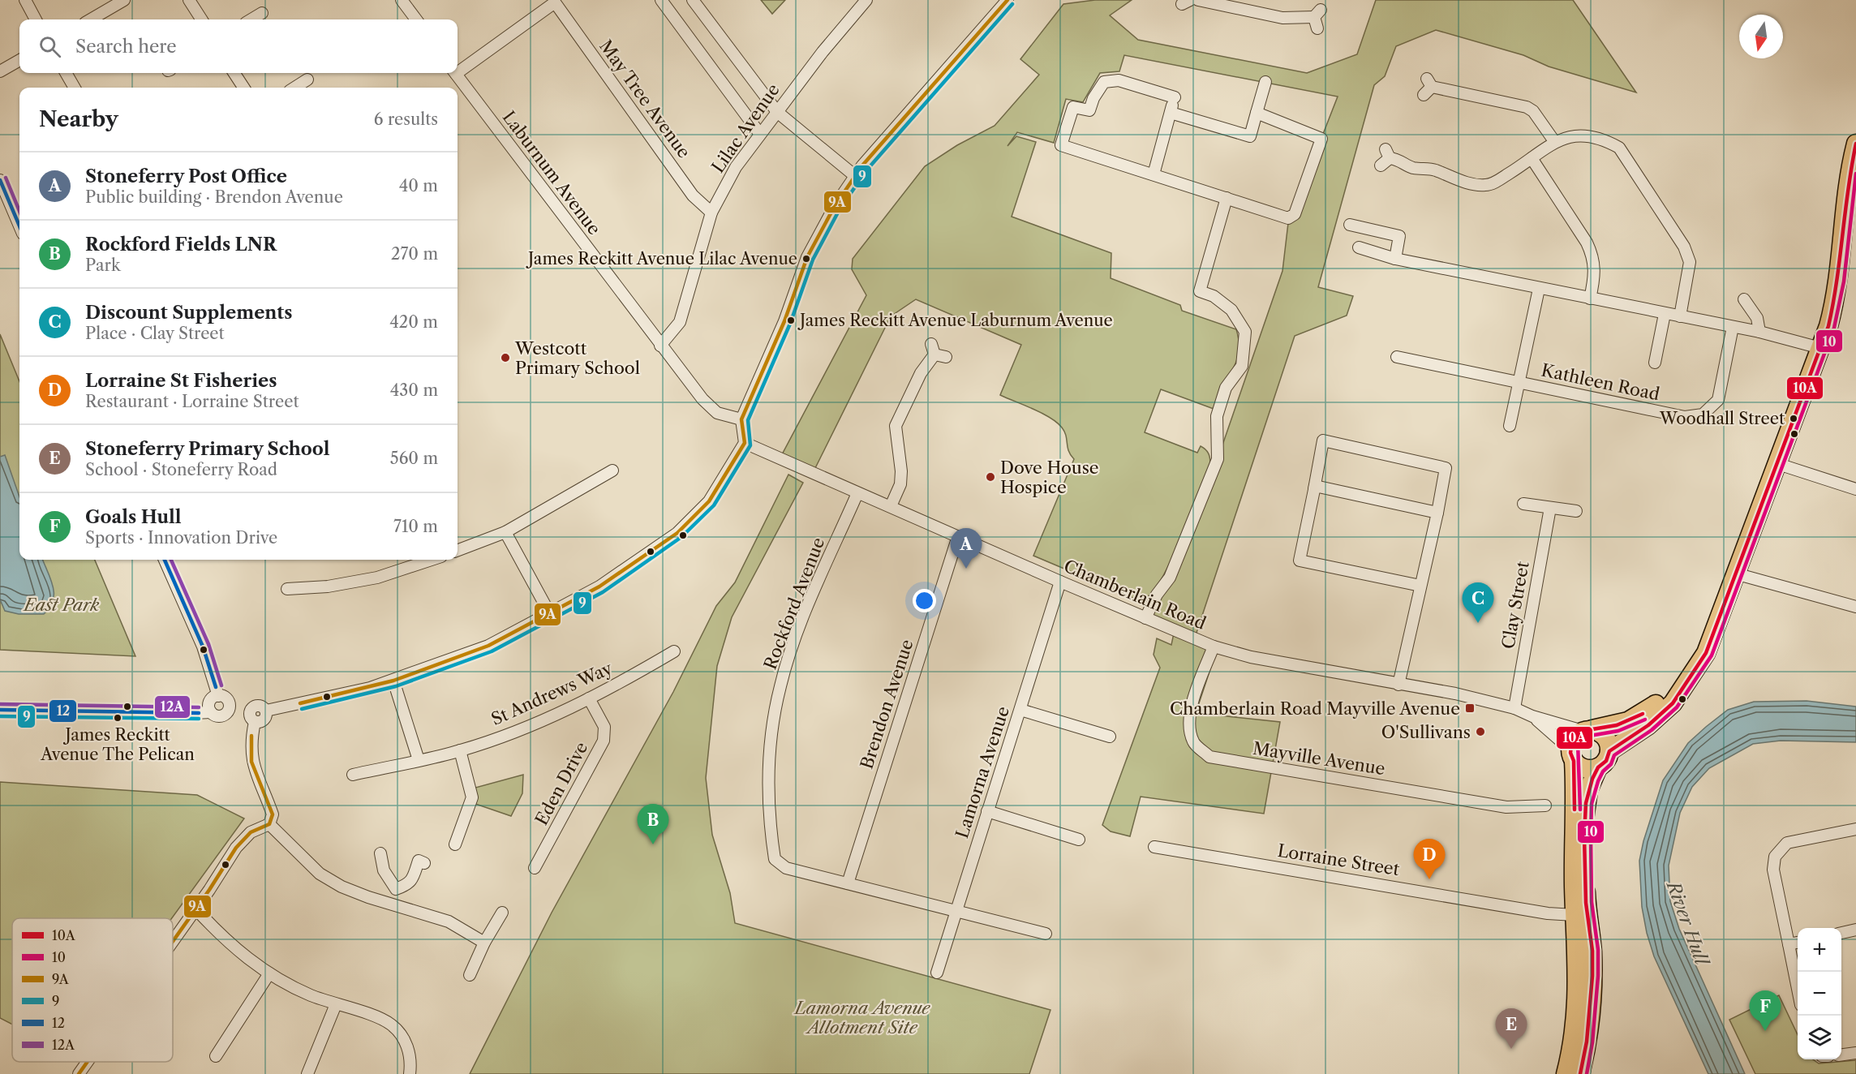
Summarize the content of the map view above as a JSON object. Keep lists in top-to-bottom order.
{
  "streets": {
    "street": [
      "May Tree Avenue",
      "Lilac Avenue",
      "Laburnum Avenue",
      "Kathleen Road",
      "Chamberlain Road",
      "Rockford Avenue",
      "Clay Street",
      "St Andrews Way",
      "Brendon Avenue",
      "Mayville Avenue",
      "Lamorna Avenue",
      "Eden Drive",
      "Lorraine Street"
    ]
  },
  "crossings": [
    ["May Tree Avenue", "Lilac Avenue"],
    ["Lilac Avenue", "Laburnum Avenue"],
    ["Chamberlain Road", "Rockford Avenue"],
    ["Chamberlain Road", "Clay Street"],
    ["Chamberlain Road", "Brendon Avenue"],
    ["Chamberlain Road", "Mayville Avenue"],
    ["Chamberlain Road", "Lamorna Avenue"],
    ["Rockford Avenue", "Brendon Avenue"],
    ["Rockford Avenue", "Lamorna Avenue"],
    ["St Andrews Way", "Eden Drive"]
  ],
  "water": ["River Hull"],
  "parks": ["East Park", "Lamorna Avenue Allotment Site"],
  "places": {
    "other": [
      "James Reckitt Avenue Lilac Avenue",
      "James Reckitt Avenue Laburnum Avenue",
      "Westcott Primary School",
      "Woodhall Street",
      "Dove House Hospice",
      "James Reckitt Avenue The Pelican",
      "O'Sullivans"
    ],
    "transit": ["Chamberlain Road Mayville Avenue"]
  },
  "lines": [
    "transit line 9A",
    "transit line 9",
    "transit line 10A",
    "transit line 10",
    "transit line 12A",
    "transit line 12"
  ],
  "legend": [
    "10A",
    "10",
    "9A",
    "9",
    "12",
    "12A"
  ],
  "north": "bottom",
  "page": {
    "search": "Search here",
    "heading": ["Nearby", "6 results"],
    "list": [
      {
        "mark": "A",
        "name": "Stoneferry Post Office",
        "note": "Public building · Brendon Avenue",
        "value": "40 m"
      },
      {
        "mark": "B",
        "name": "Rockford Fields LNR",
        "note": "Park",
        "value": "270 m"
      },
      {
        "mark": "C",
        "name": "Discount Supplements",
        "note": "Place · Clay Street",
        "value": "420 m"
      },
      {
        "mark": "D",
        "name": "Lorraine St Fisheries",
        "note": "Restaurant · Lorraine Street",
        "value": "430 m"
      },
      {
        "mark": "E",
        "name": "Stoneferry Primary School",
        "note": "School · Stoneferry Road",
        "value": "560 m"
      },
      {
        "mark": "F",
        "name": "Goals Hull",
        "note": "Sports · Innovation Drive",
        "value": "710 m"
      }
    ],
    "pins": [
      "A",
      "C",
      "B",
      "D",
      "F",
      "E"
    ],
    "map_buttons": ["+", "−"]
  }
}
